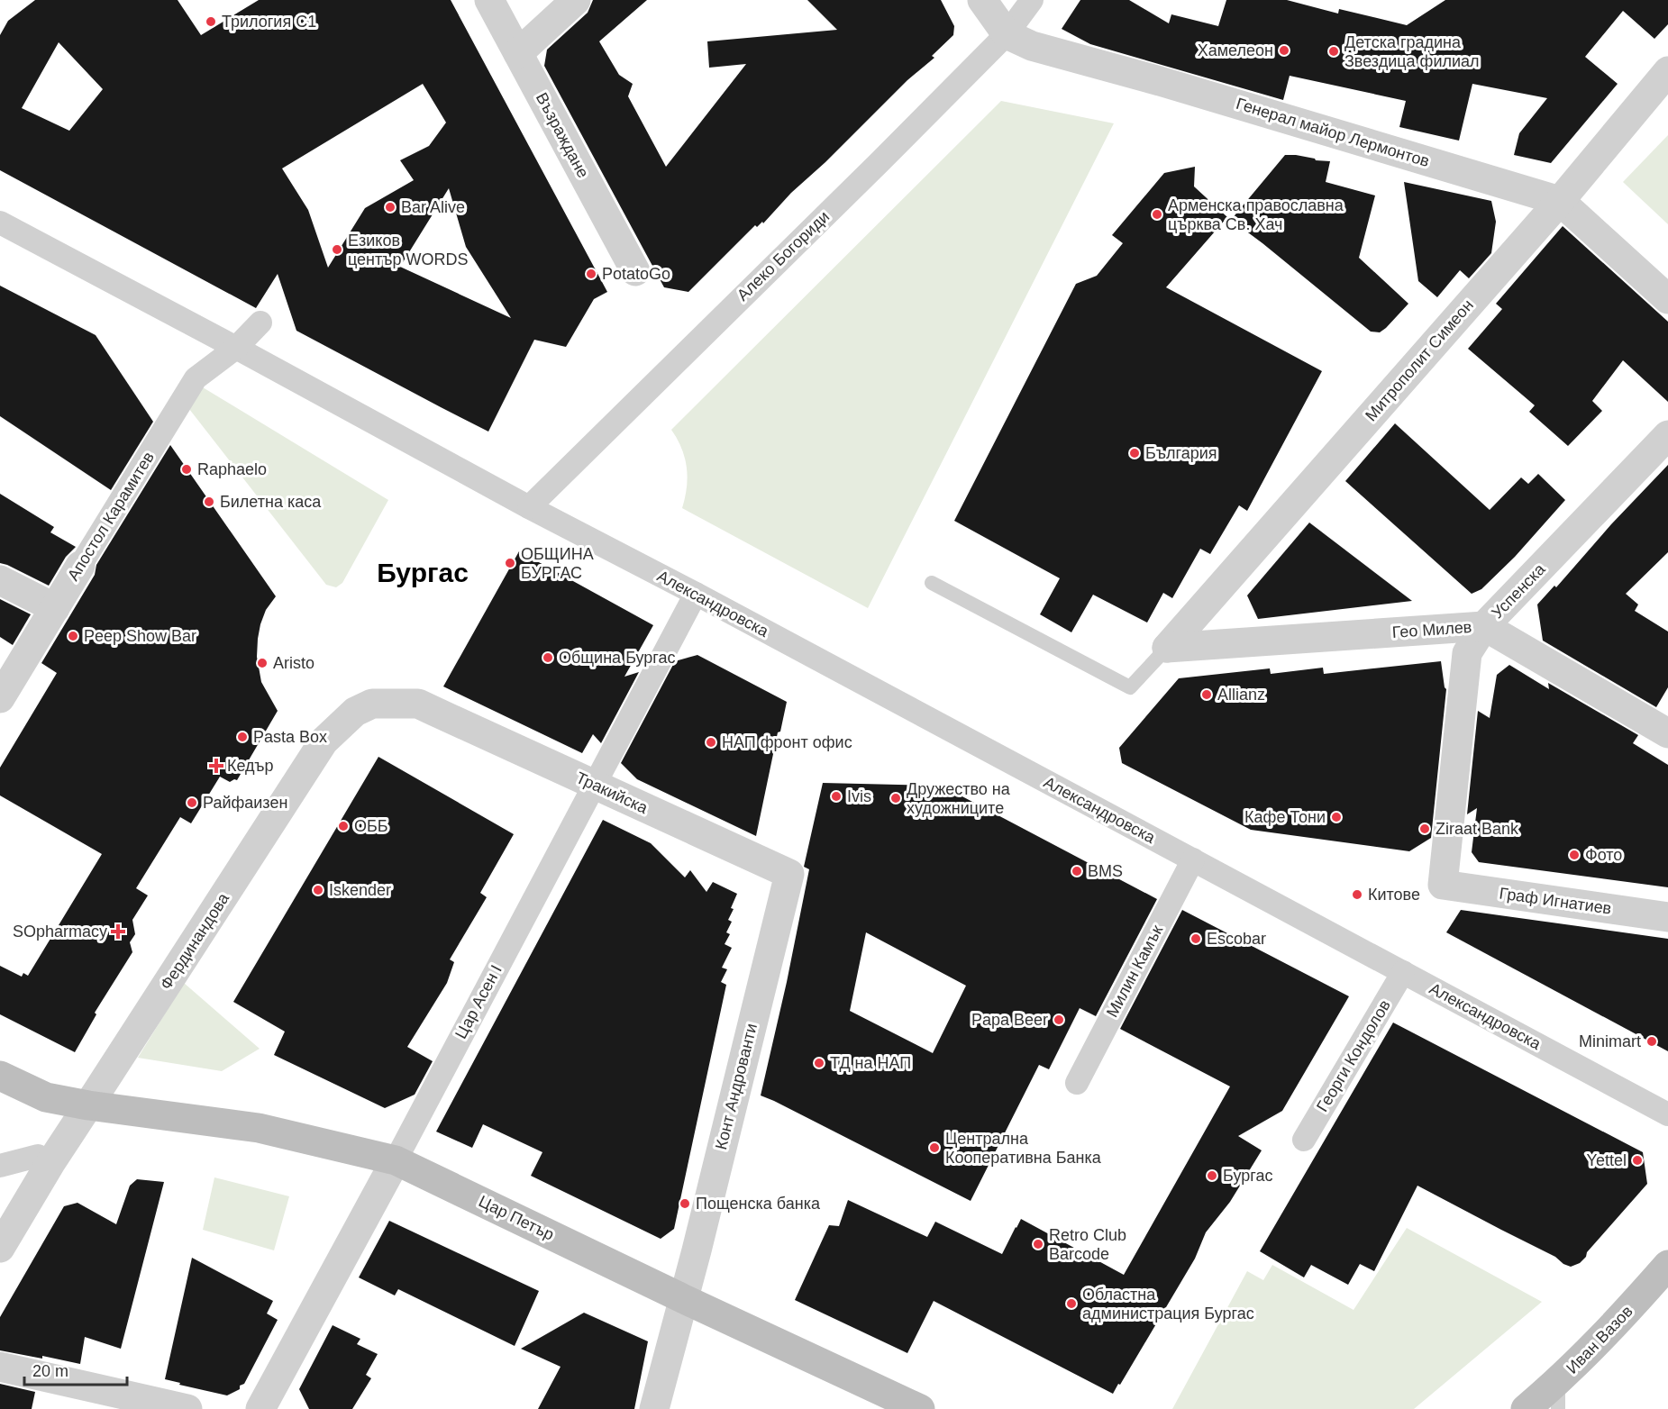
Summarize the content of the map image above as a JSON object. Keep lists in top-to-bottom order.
{
  "streets": {
    "main road": ["Цар Петър", "Иван Вазов"],
    "street": [
      "Генерал майор Лермонтов",
      "Възраждане",
      "Алеко Богориди",
      "Митрополит Симеон",
      "Апостол Карамитев",
      "Успенска",
      "Александровска",
      "Гео Милев",
      "Тракийска",
      "Граф Игнатиев",
      "Фердинандова",
      "Милин Камък",
      "Цар Асен I",
      "Георги Кондолов",
      "Конт Андрованти"
    ]
  },
  "crossings": [
    ["Генерал майор Лермонтов", "Алеко Богориди"],
    ["Генерал майор Лермонтов", "Митрополит Симеон"],
    ["Алеко Богориди", "Александровска"],
    ["Митрополит Симеон", "Гео Милев"],
    ["Апостол Карамитев", "Александровска"],
    ["Успенска", "Гео Милев"],
    ["Успенска", "Граф Игнатиев"],
    ["Александровска", "Милин Камък"],
    ["Александровска", "Цар Асен I"],
    ["Александровска", "Георги Кондолов"],
    ["Тракийска", "Фердинандова"],
    ["Тракийска", "Цар Асен I"],
    ["Тракийска", "Конт Андрованти"],
    ["Фердинандова", "Цар Петър"],
    ["Цар Асен I", "Цар Петър"],
    ["Конт Андрованти", "Цар Петър"]
  ],
  "districts": ["Бургас"],
  "places": {
    "other": [
      "Трилогия С1",
      "Хамелеон",
      "Детска градина Звездица филиал",
      "Bar Alive",
      "Арменска православна църква Св. Хач",
      "Езиков център WORDS",
      "PotatoGo",
      "България",
      "Raphaelo",
      "Билетна каса",
      "ОБЩИНА БУРГАС",
      "Peep Show Bar",
      "Община Бургас",
      "Aristo",
      "Allianz",
      "Pasta Box",
      "НАП фронт офис",
      "Ivis",
      "Дружество на художниците",
      "Райфаизен",
      "Кафе Тони",
      "ОББ",
      "Ziraat Bank",
      "Фото",
      "BMS",
      "Iskender",
      "Китове",
      "Escobar",
      "Papa Beer",
      "Minimart",
      "ТД на НАП",
      "Централна Кооперативна Банка",
      "Yettel",
      "Бургас",
      "Пощенска банка",
      "Retro Club Barcode",
      "Областна администрация Бургас"
    ],
    "health": ["Кедър", "SOpharmacy"]
  },
  "scale_bar": "20 m"
}
